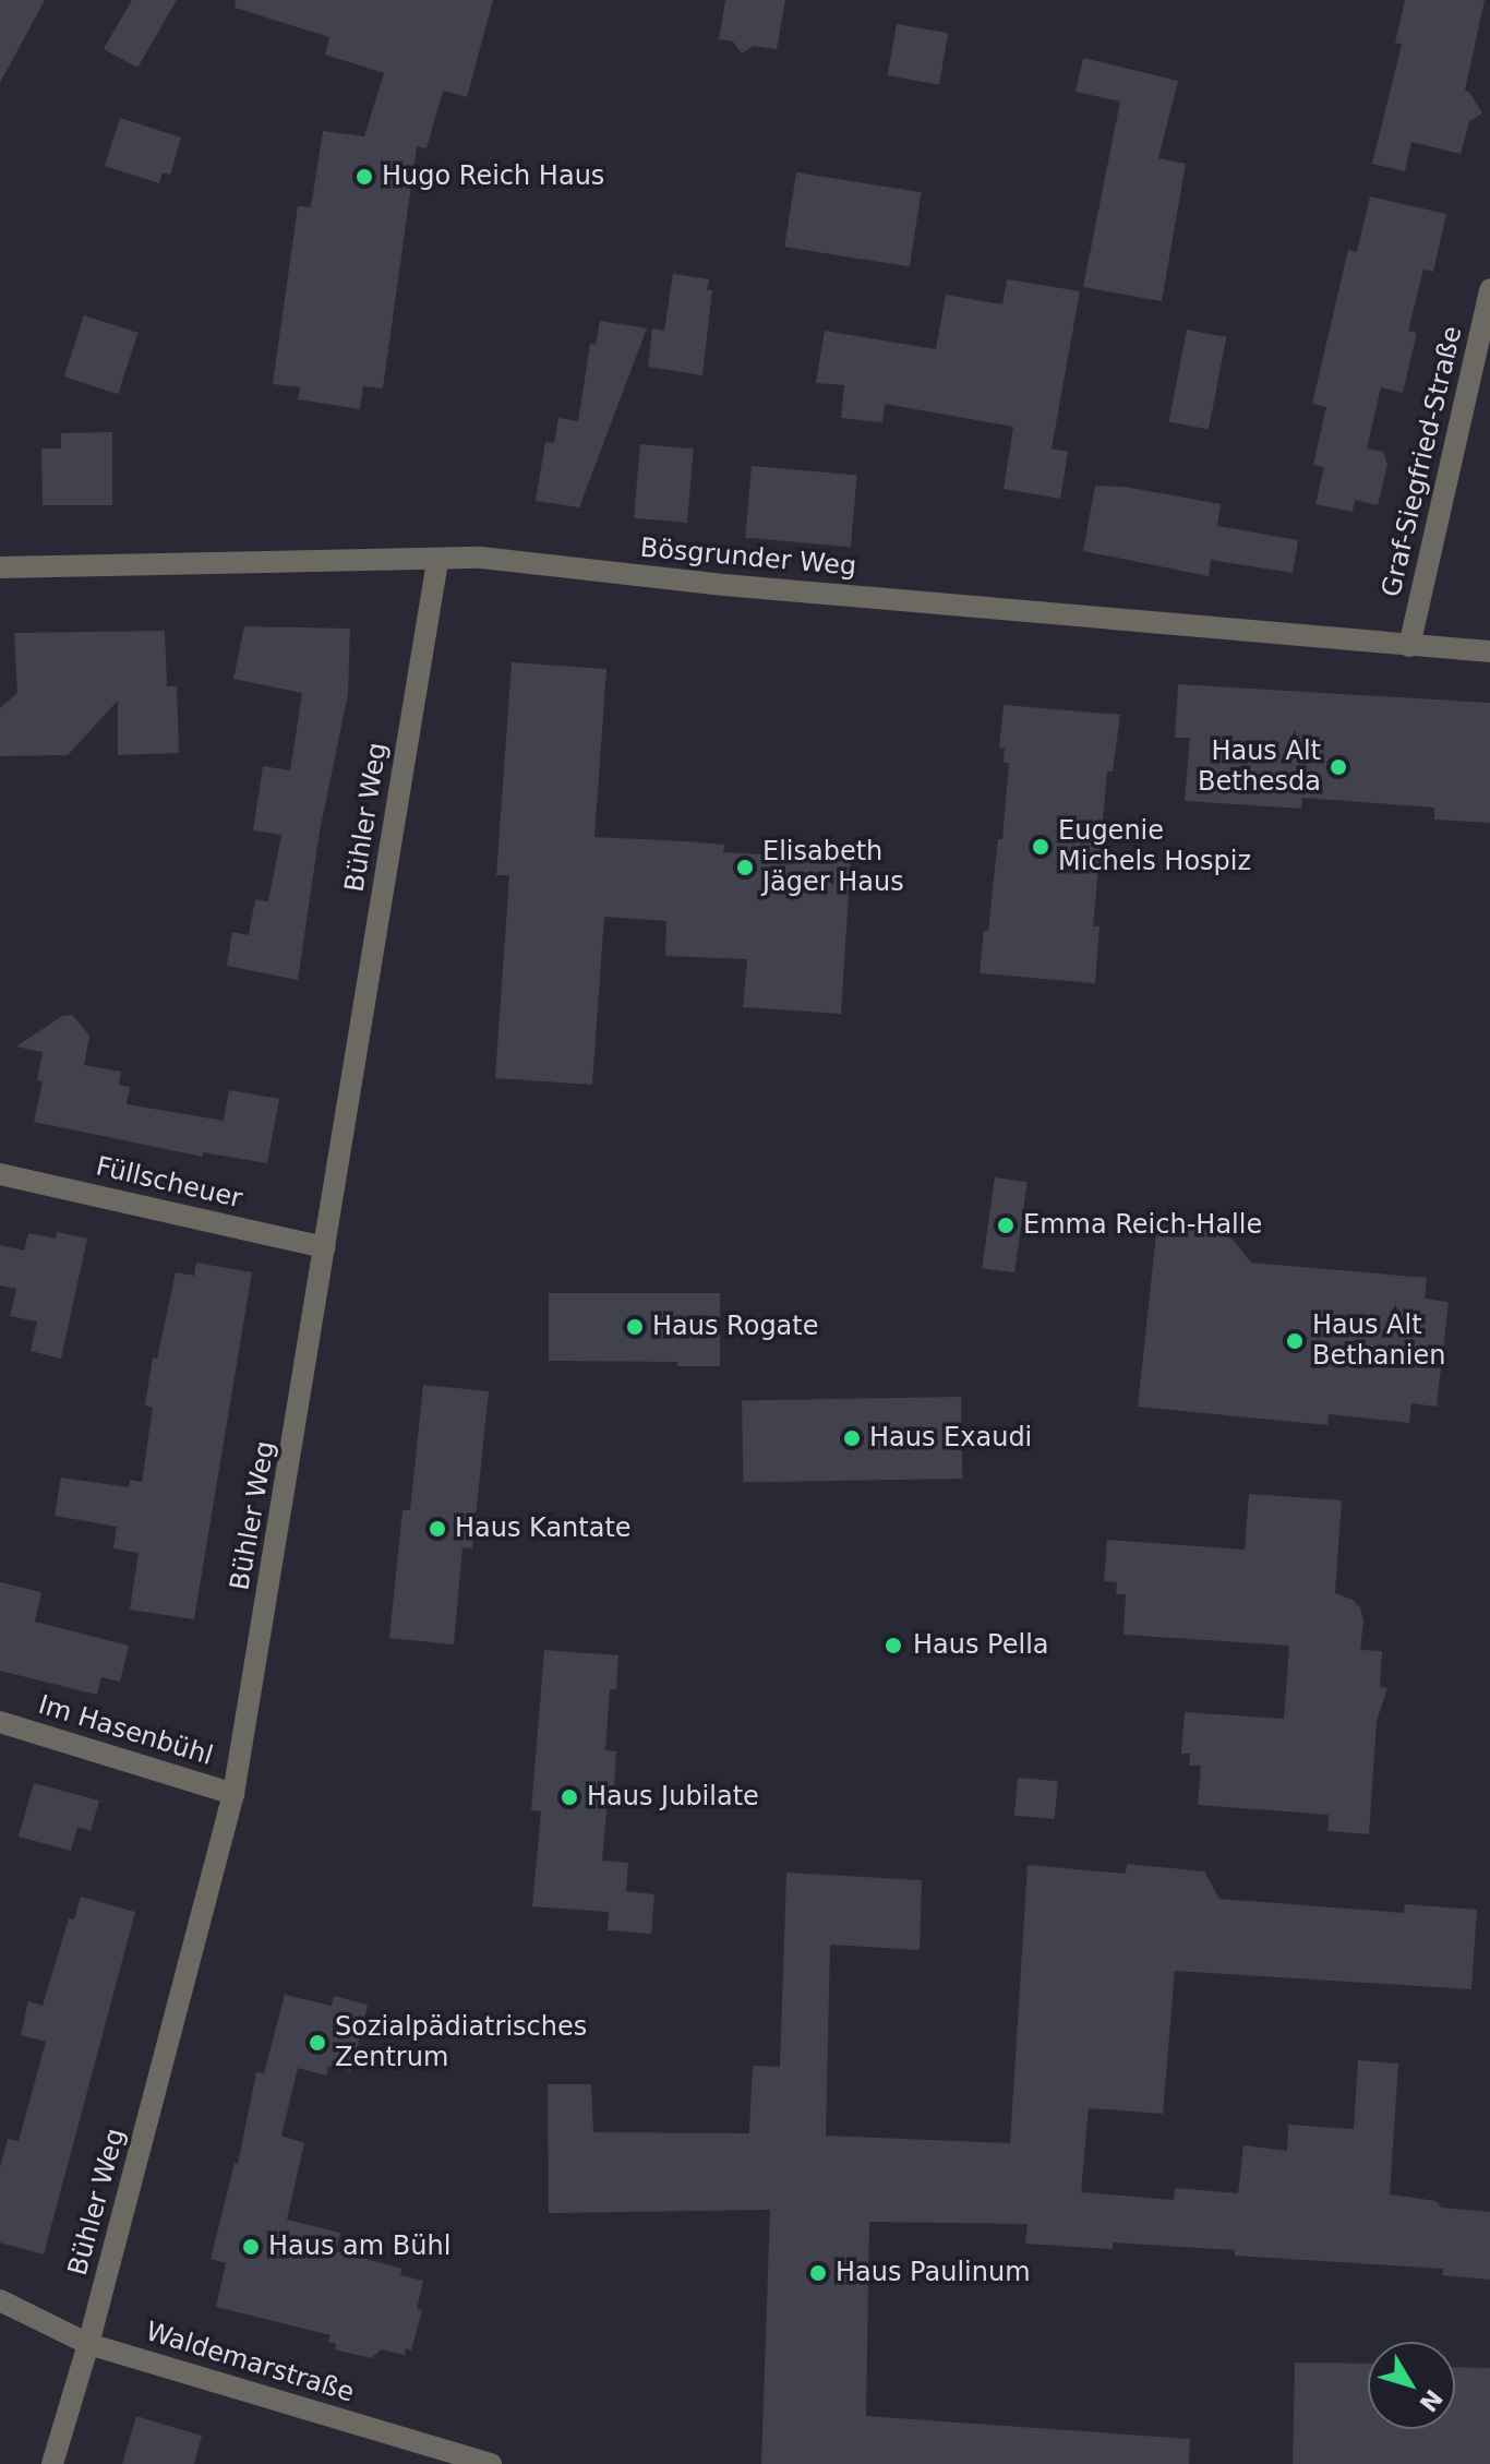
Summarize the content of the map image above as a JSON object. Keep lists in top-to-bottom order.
{
  "streets": {
    "street": [
      "Graf-Siegfried-Straße",
      "Bösgrunder Weg",
      "Bühler Weg",
      "Füllscheuer",
      "Im Hasenbühl",
      "Waldemarstraße"
    ]
  },
  "crossings": [
    ["Graf-Siegfried-Straße", "Bösgrunder Weg"],
    ["Bösgrunder Weg", "Bühler Weg"],
    ["Bühler Weg", "Füllscheuer"],
    ["Bühler Weg", "Im Hasenbühl"],
    ["Bühler Weg", "Waldemarstraße"]
  ],
  "places": [
    "Hugo Reich Haus",
    "Haus Alt Bethesda",
    "Eugenie Michels Hospiz",
    "Elisabeth Jäger Haus",
    "Emma Reich-Halle",
    "Haus Rogate",
    "Haus Alt Bethanien",
    "Haus Exaudi",
    "Haus Kantate",
    "Haus Pella",
    "Haus Jubilate",
    "Sozialpädiatrisches Zentrum",
    "Haus am Bühl",
    "Haus Paulinum"
  ],
  "north": "bottom right"
}
